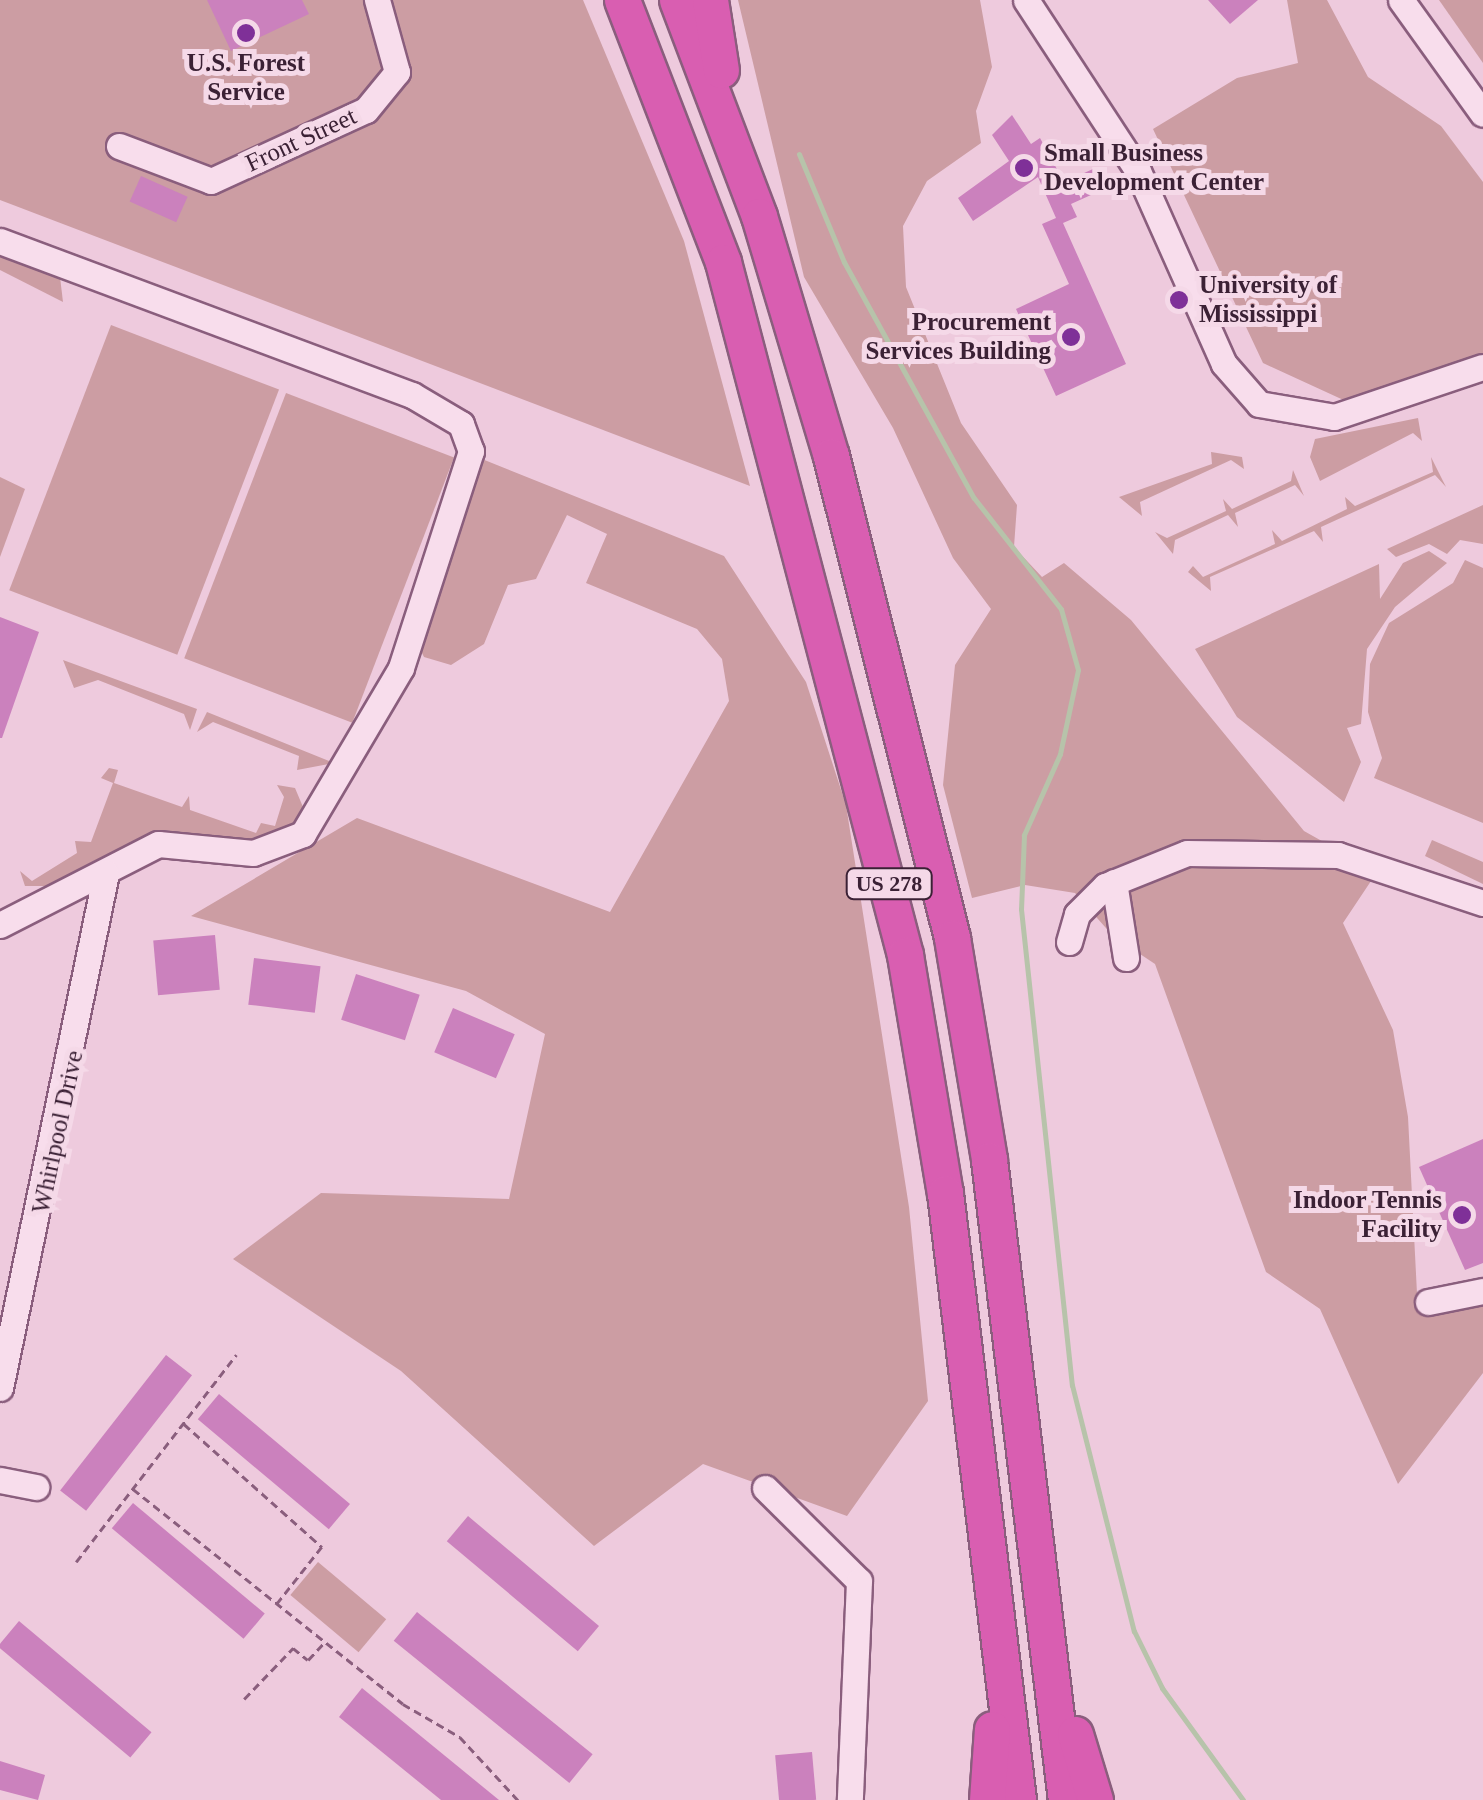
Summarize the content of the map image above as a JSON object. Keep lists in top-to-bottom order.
{
  "streets": {
    "highway": ["US 278"],
    "street": ["Front Street", "Whirlpool Drive"]
  },
  "places": [
    "U.S. Forest Service",
    "Small Business Development Center",
    "University of Mississippi",
    "Procurement Services Building",
    "Indoor Tennis Facility"
  ]
}
